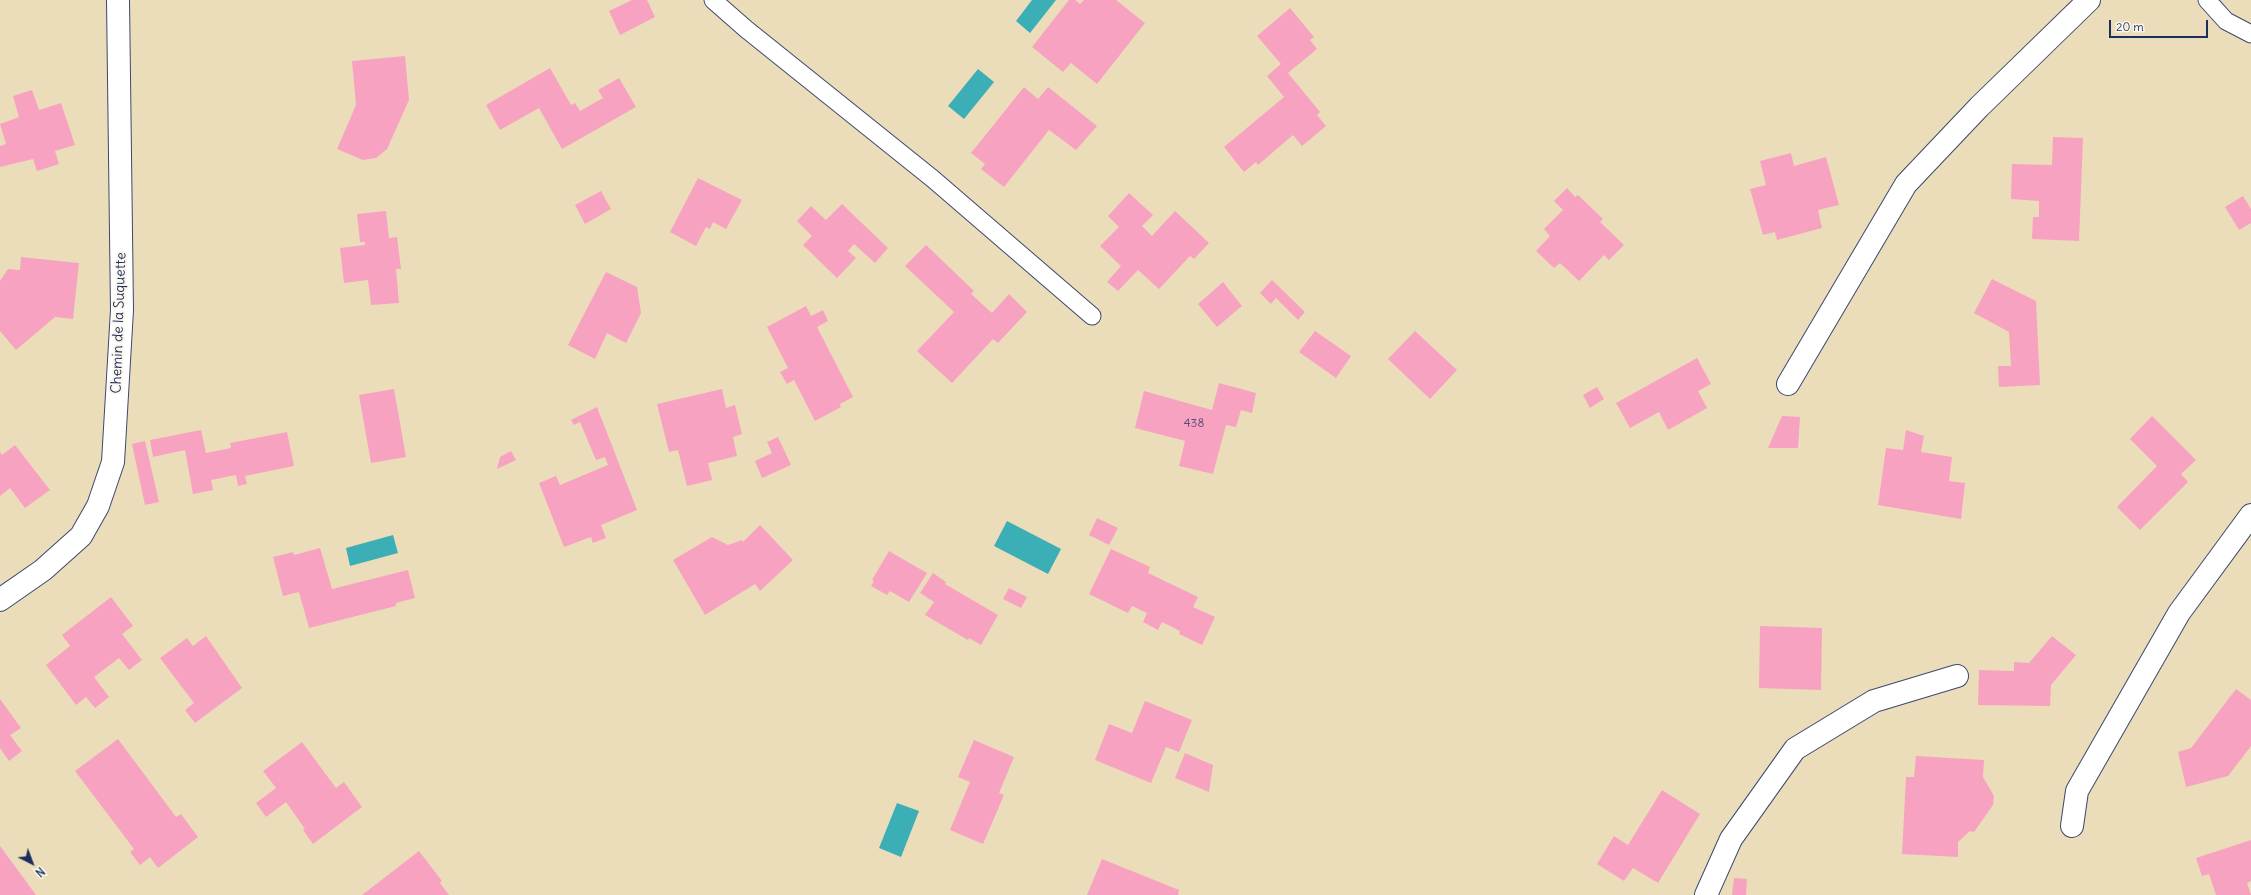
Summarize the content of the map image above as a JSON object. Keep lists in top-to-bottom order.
{
  "streets": {
    "street": ["Chemin de la Suquette"]
  },
  "house_numbers": ["438"],
  "scale_bar": "20 m",
  "north": "bottom right"
}
